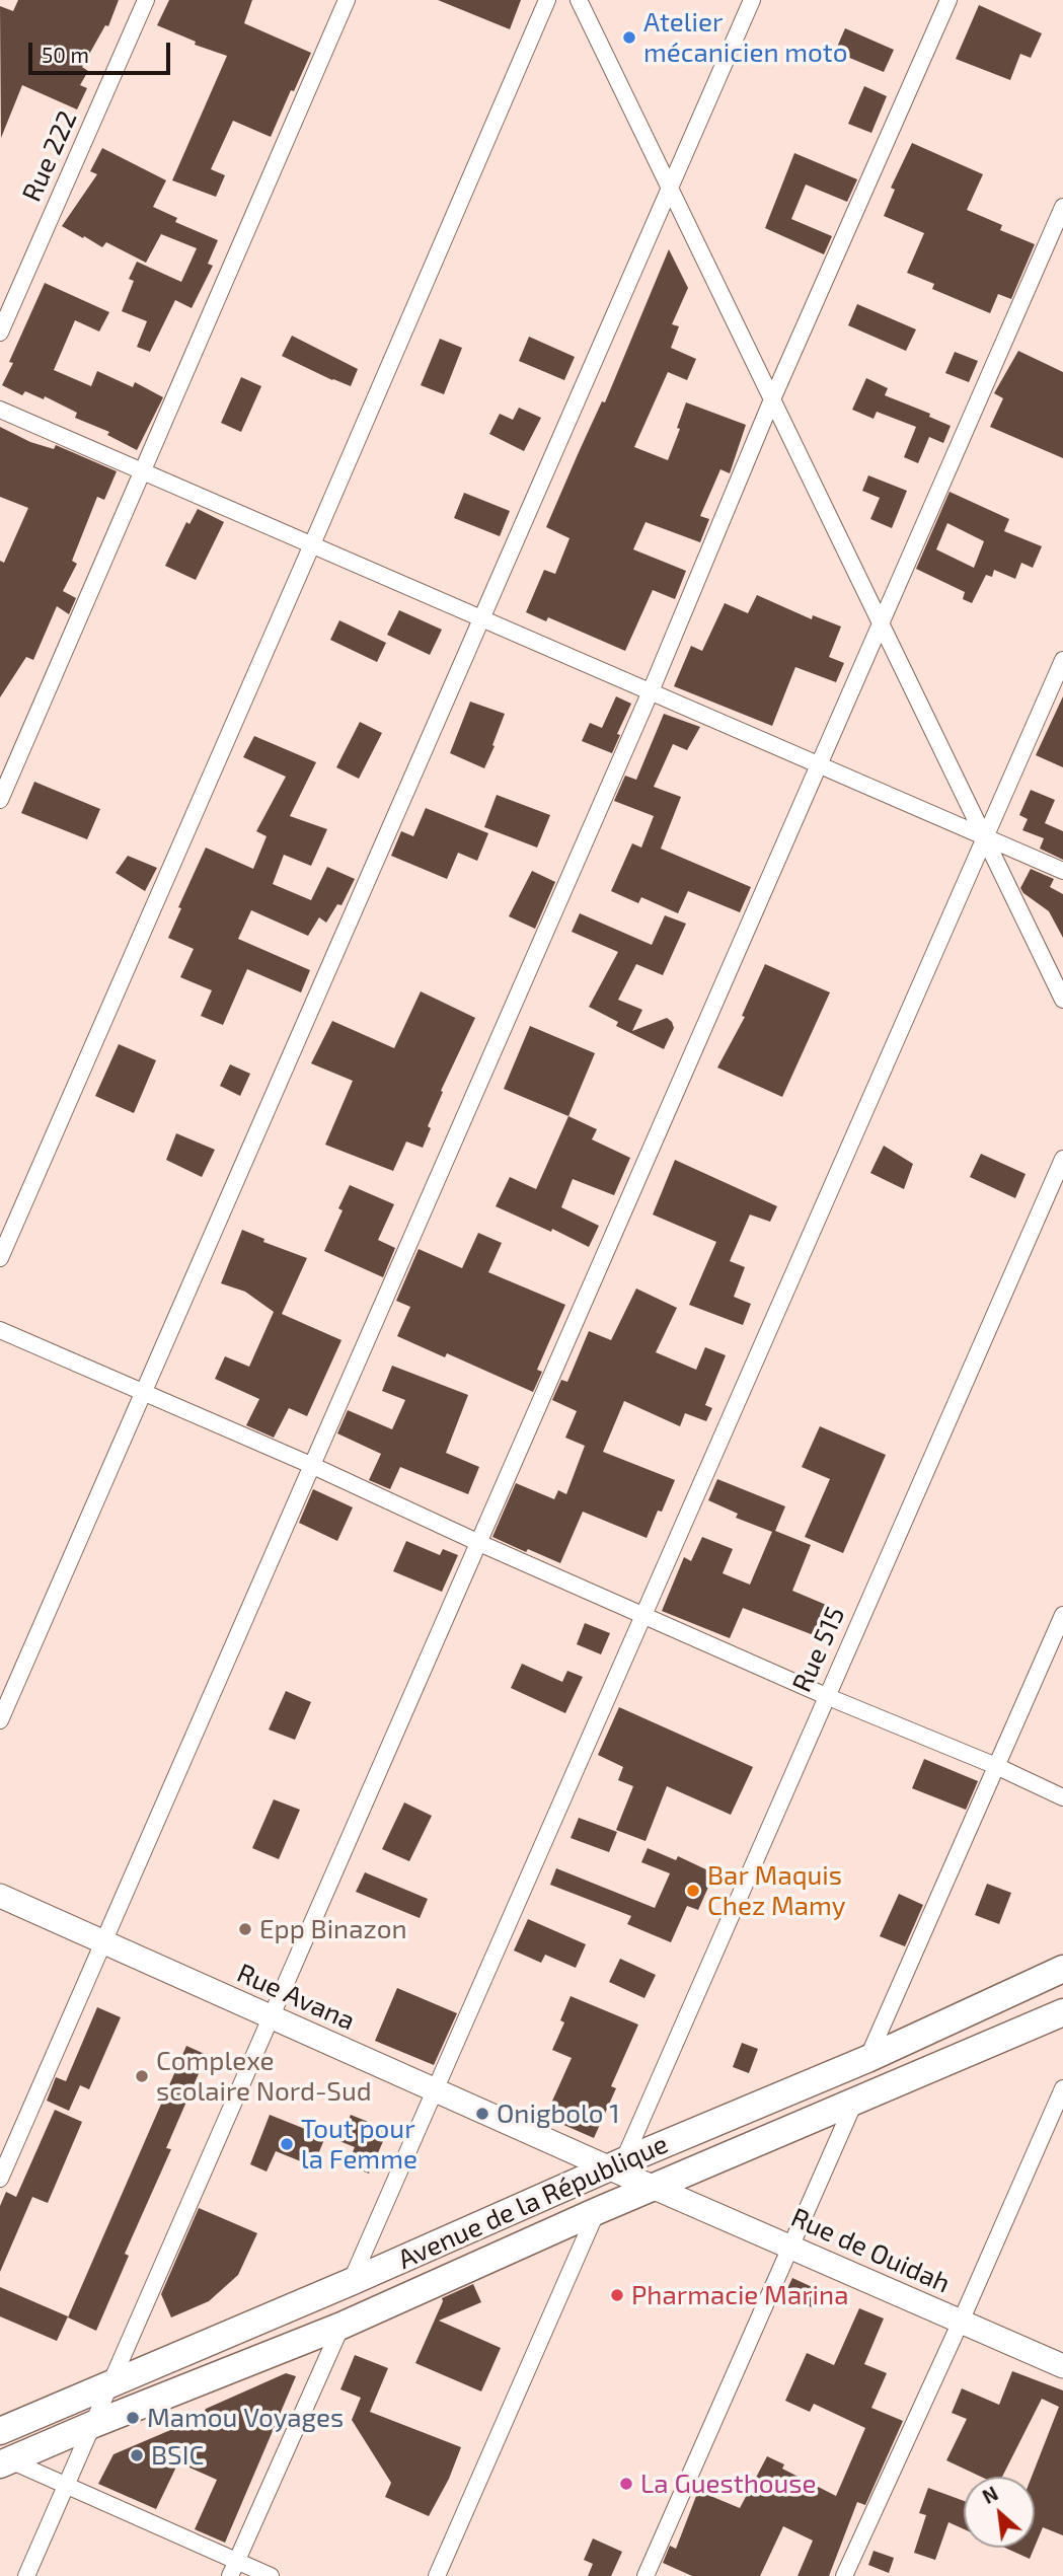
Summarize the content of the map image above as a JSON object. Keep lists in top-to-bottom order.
{
  "streets": {
    "main road": ["Rue Avana", "Avenue de la République", "Rue de Ouidah"],
    "street": ["Rue 222", "Rue 515"]
  },
  "crossings": [
    ["Rue 515", "Rue Avana"],
    ["Rue 515", "Avenue de la République"],
    ["Rue 515", "Rue de Ouidah"],
    ["Rue Avana", "Avenue de la République"],
    ["Rue Avana", "Rue de Ouidah"],
    ["Avenue de la République", "Rue de Ouidah"]
  ],
  "places": [
    "Atelier mécanicien moto",
    "Bar Maquis Chez Mamy",
    "Epp Binazon",
    "Complexe scolaire Nord-Sud",
    "Onigbolo 1",
    "Tout pour la Femme",
    "Pharmacie Marina",
    "Mamou Voyages",
    "BSIC",
    "La Guesthouse"
  ],
  "scale_bar": "50 m",
  "north": "top left"
}
